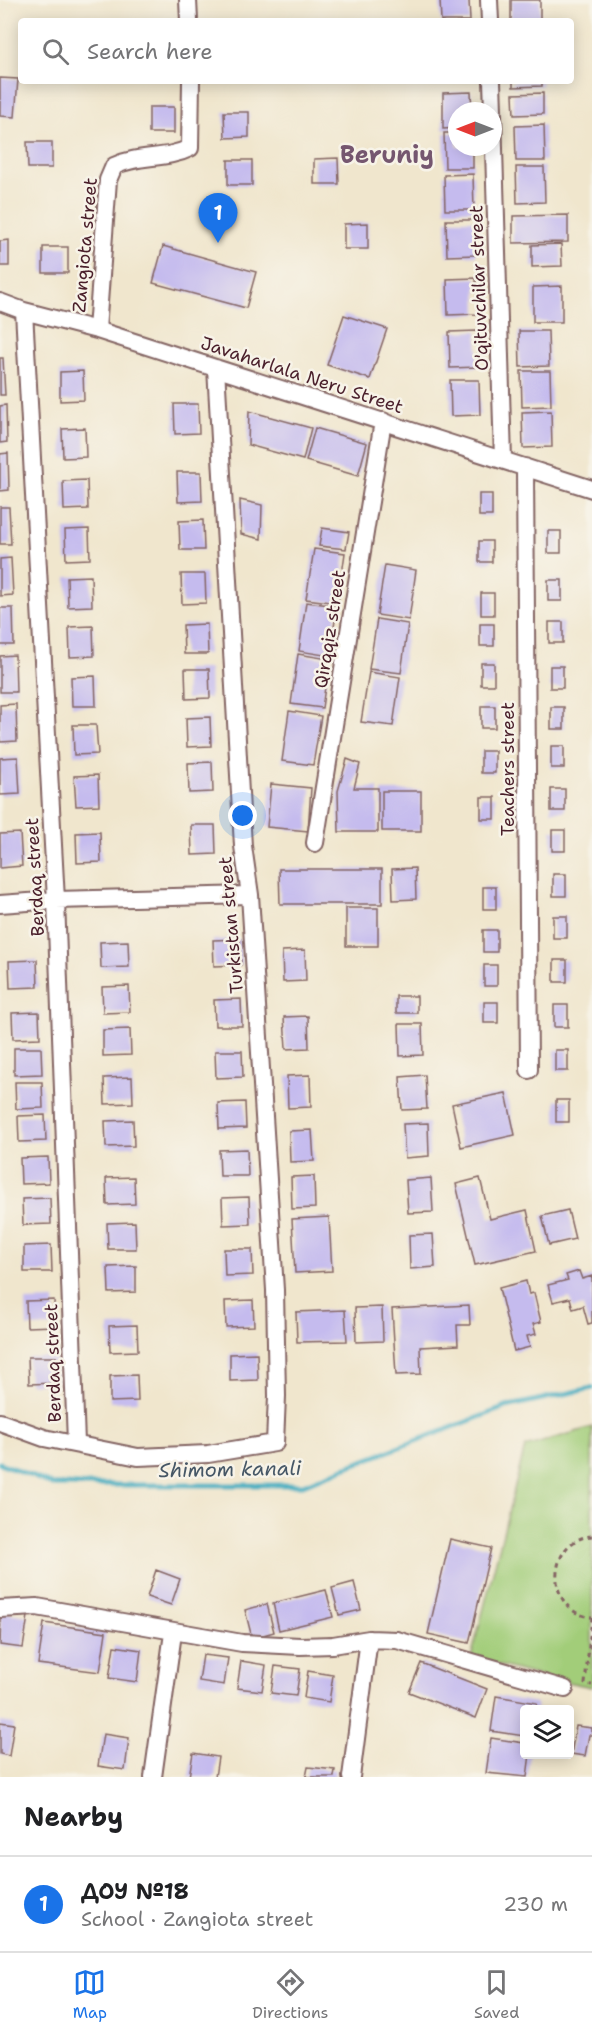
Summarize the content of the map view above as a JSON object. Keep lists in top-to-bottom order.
{
  "streets": {
    "street": [
      "Zangiota street",
      "O'qituvchilar street",
      "Javaharlala Neru Street",
      "Qirqqiz street",
      "Teachers street",
      "Berdaq street",
      "Turkistan street"
    ]
  },
  "crossings": [
    ["Zangiota street", "Javaharlala Neru Street"],
    ["O'qituvchilar street", "Javaharlala Neru Street"],
    ["Javaharlala Neru Street", "Qirqqiz street"],
    ["Javaharlala Neru Street", "Teachers street"],
    ["Javaharlala Neru Street", "Berdaq street"],
    ["Javaharlala Neru Street", "Turkistan street"],
    ["Berdaq street", "Turkistan street"]
  ],
  "districts": ["Beruniy"],
  "water": ["Shimom kanali"],
  "north": "left",
  "page": {
    "search": "Search here",
    "pins": "1",
    "heading": "Nearby",
    "list": [
      {
        "mark": "1",
        "name": "ДОУ №18",
        "note": "School · Zangiota street",
        "value": "230 m"
      }
    ],
    "nav": ["Map", "Directions", "Saved"]
  }
}
